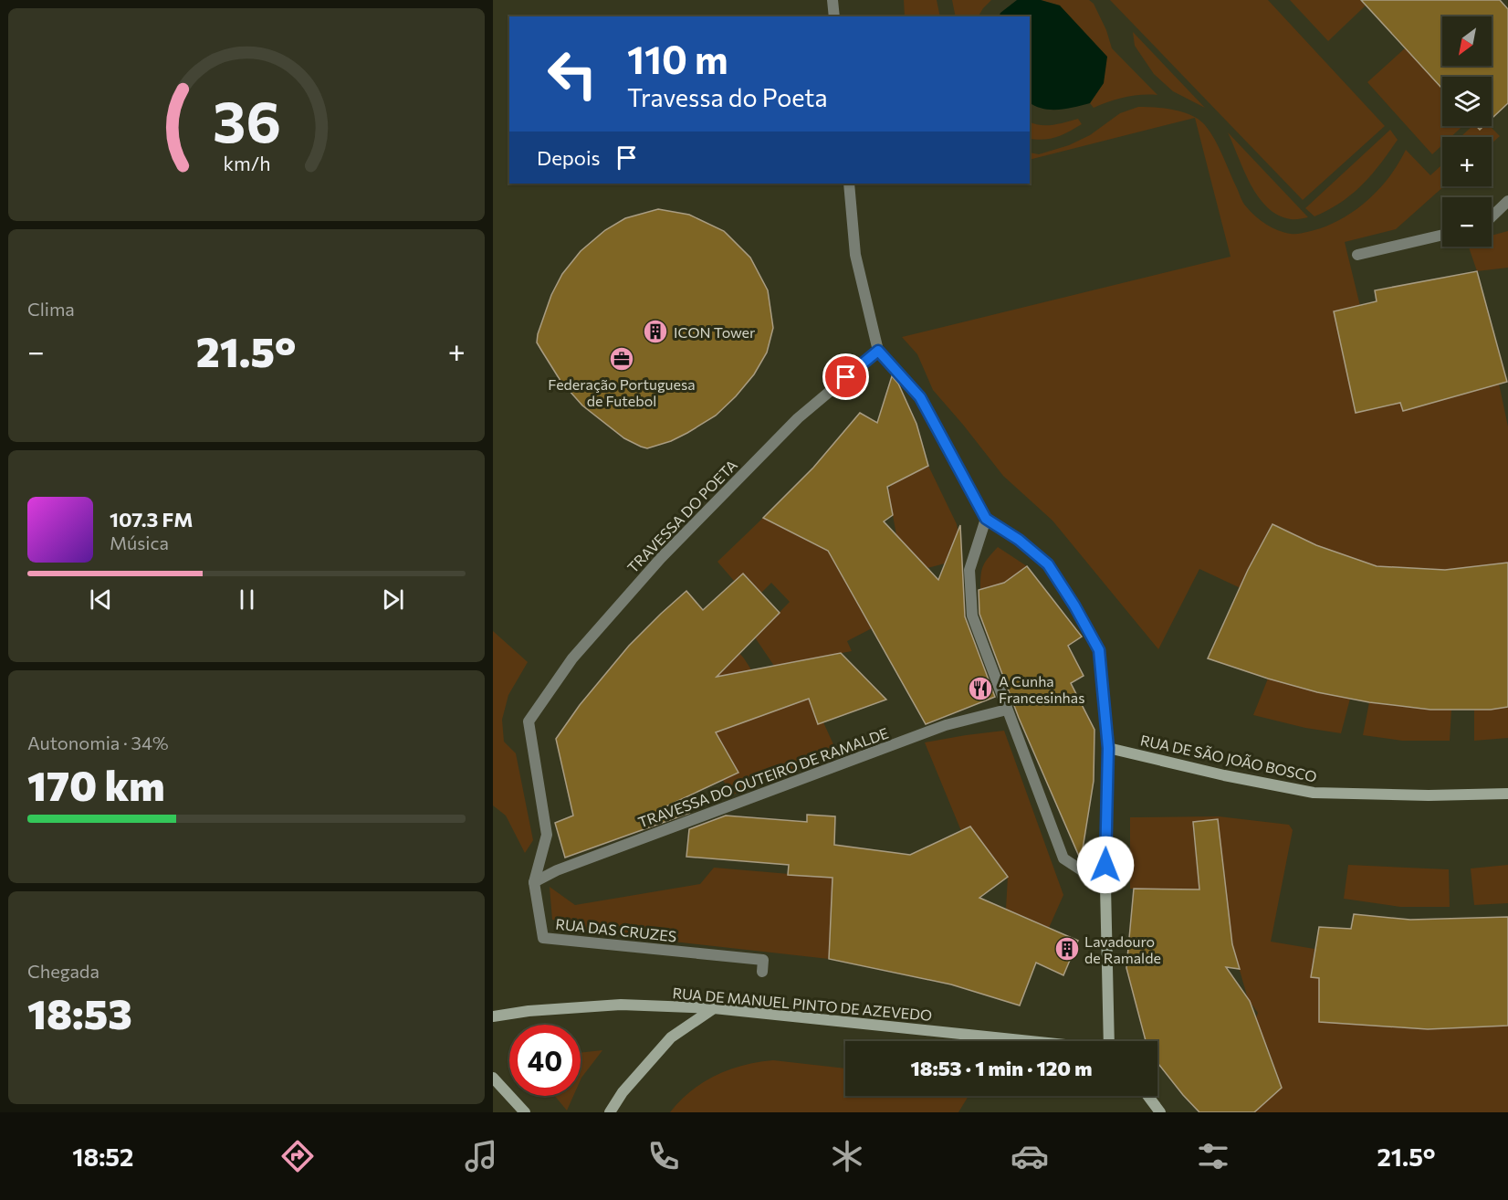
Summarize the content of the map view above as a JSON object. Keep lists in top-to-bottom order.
{
  "streets": {
    "street": [
      "TRAVESSA DO POETA",
      "RUA DE SÃO JOÃO BOSCO",
      "TRAVESSA DO OUTEIRO DE RAMALDE",
      "RUA DAS CRUZES",
      "RUA DE MANUEL PINTO DE AZEVEDO"
    ]
  },
  "crossings": [
    ["TRAVESSA DO POETA", "RUA DAS CRUZES"],
    ["TRAVESSA DO OUTEIRO DE RAMALDE", "RUA DAS CRUZES"]
  ],
  "places": {
    "building": ["ICON Tower", "Lavadouro de Ramalde"],
    "office": ["Federação Portuguesa de Futebol"],
    "restaurant": ["A Cunha Francesinhas"]
  },
  "north": "bottom left",
  "page": {
    "map_buttons": ["+", "−"],
    "turn": ["110 m", "Travessa do Poeta"],
    "then": "Depois",
    "tile": [
      "Clima",
      ["Autonomia · 34%", "170 km"],
      ["Chegada", "18:53"]
    ],
    "heat": ["−", "21.5°", "+"],
    "song": ["107.3 FM", "Música"],
    "limit": "40",
    "trip": "18:53 · 1 min · 120 m",
    "tabs": ["18:52", "21.5°"],
    "gauge": ["36", "km/h"]
  }
}
